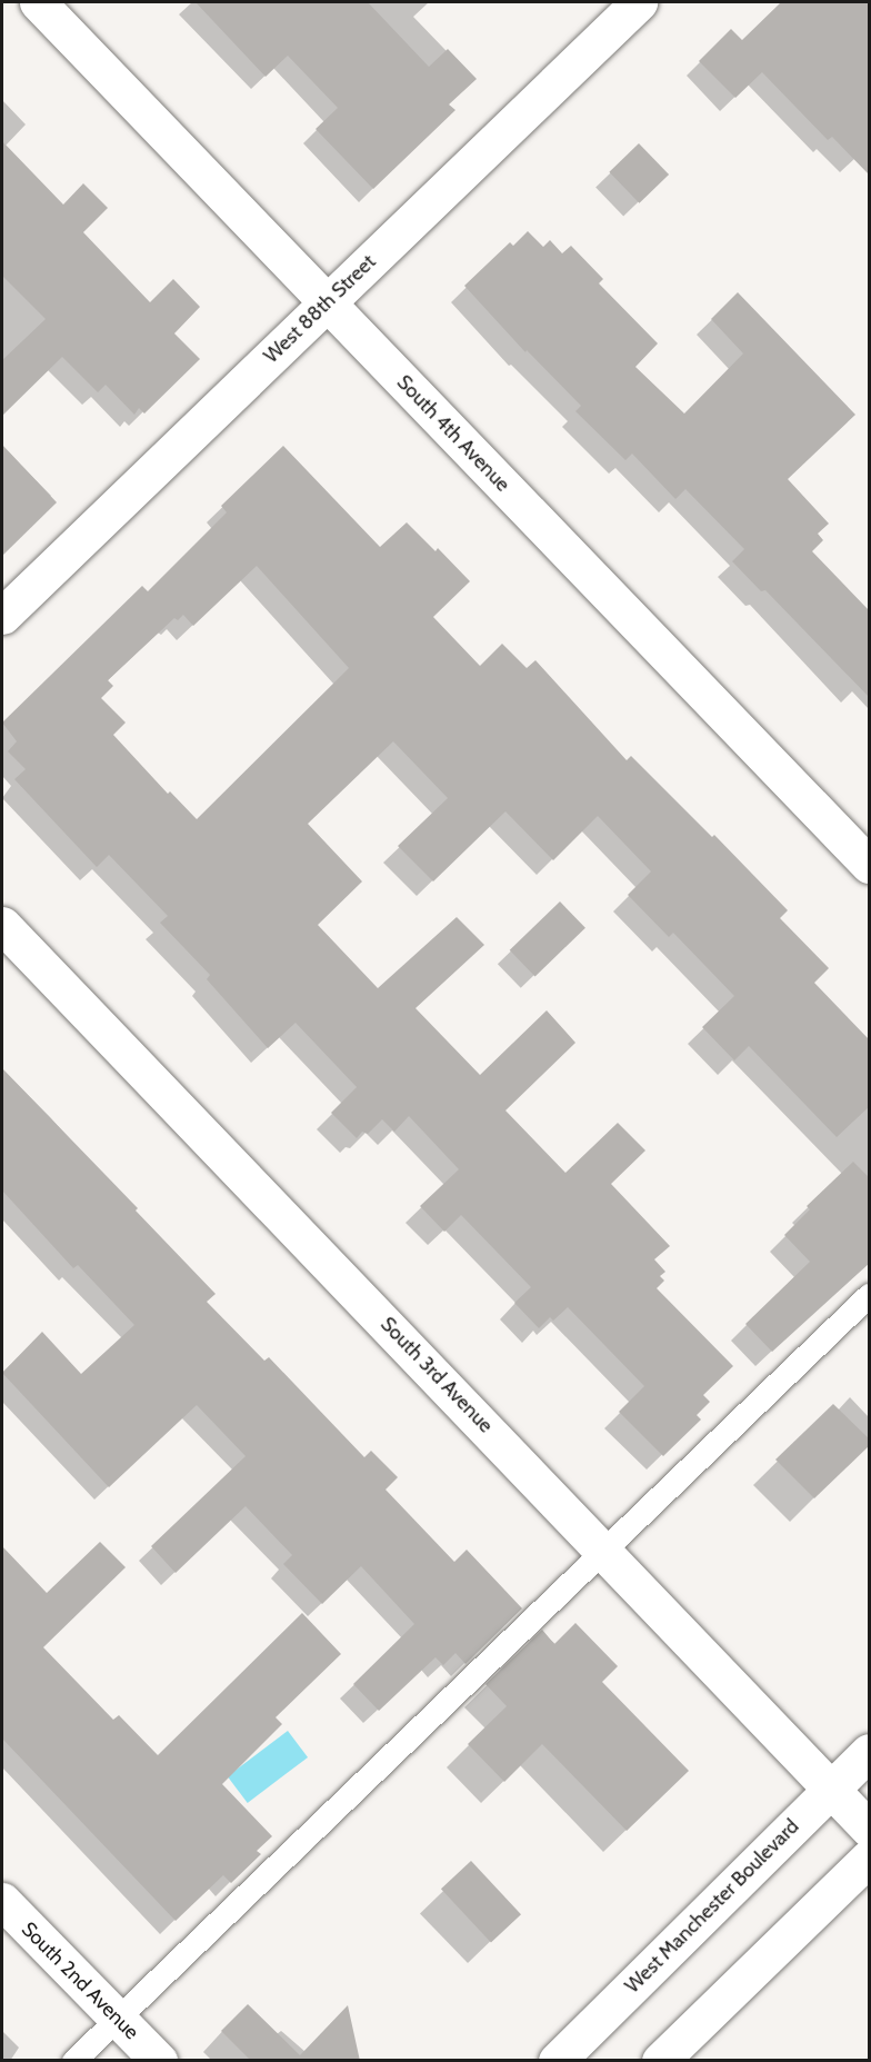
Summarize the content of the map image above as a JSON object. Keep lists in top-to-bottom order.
{
  "streets": {
    "street": [
      "West 88th Street",
      "South 4th Avenue",
      "South 3rd Avenue",
      "West Manchester Boulevard",
      "South 2nd Avenue"
    ]
  },
  "crossings": [
    ["West 88th Street", "South 4th Avenue"],
    ["South 3rd Avenue", "West Manchester Boulevard"]
  ]
}
